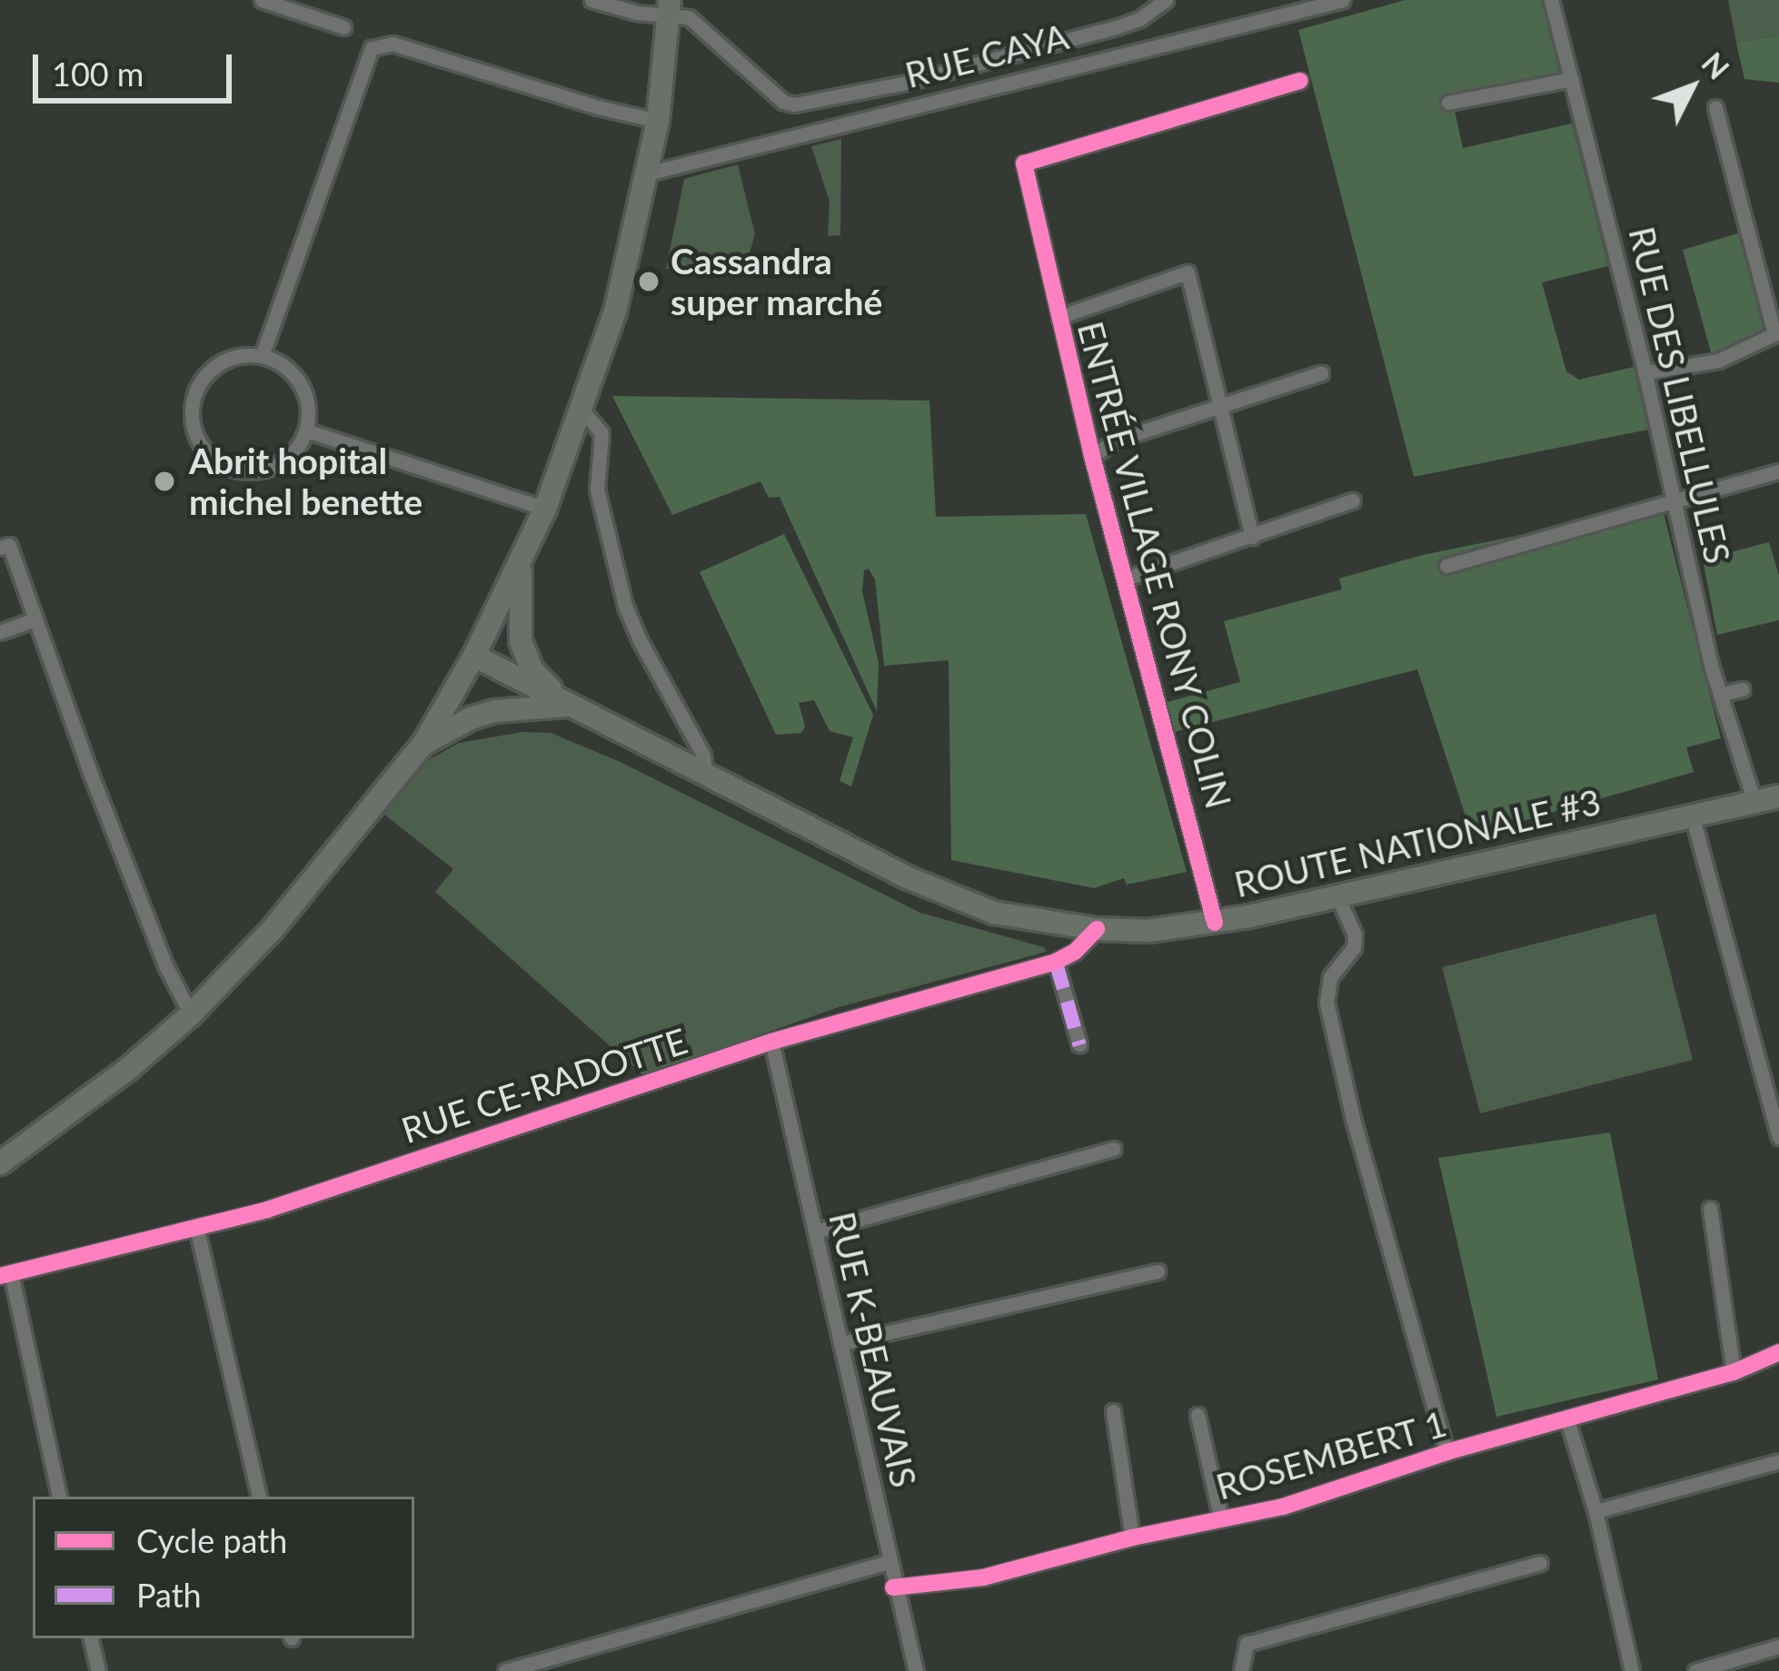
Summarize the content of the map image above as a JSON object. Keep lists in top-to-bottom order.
{
  "streets": {
    "main road": ["ROUTE NATIONALE #3"],
    "street": [
      "RUE CAYA",
      "RUE DES LIBELLULES",
      "ENTRÉE VILLAGE RONY COLIN",
      "RUE CE-RADOTTE",
      "RUE K-BEAUVAIS",
      "ROSEMBERT 1"
    ]
  },
  "crossings": [
    ["RUE DES LIBELLULES", "ROUTE NATIONALE #3"],
    ["ENTRÉE VILLAGE RONY COLIN", "ROUTE NATIONALE #3"],
    ["ROUTE NATIONALE #3", "RUE CE-RADOTTE"],
    ["RUE CE-RADOTTE", "RUE K-BEAUVAIS"],
    ["RUE K-BEAUVAIS", "ROSEMBERT 1"]
  ],
  "places": ["Cassandra super marché", "Abrit hopital michel benette"],
  "legend": ["Cycle path", "Path"],
  "scale_bar": "100 m",
  "north": "top right"
}
